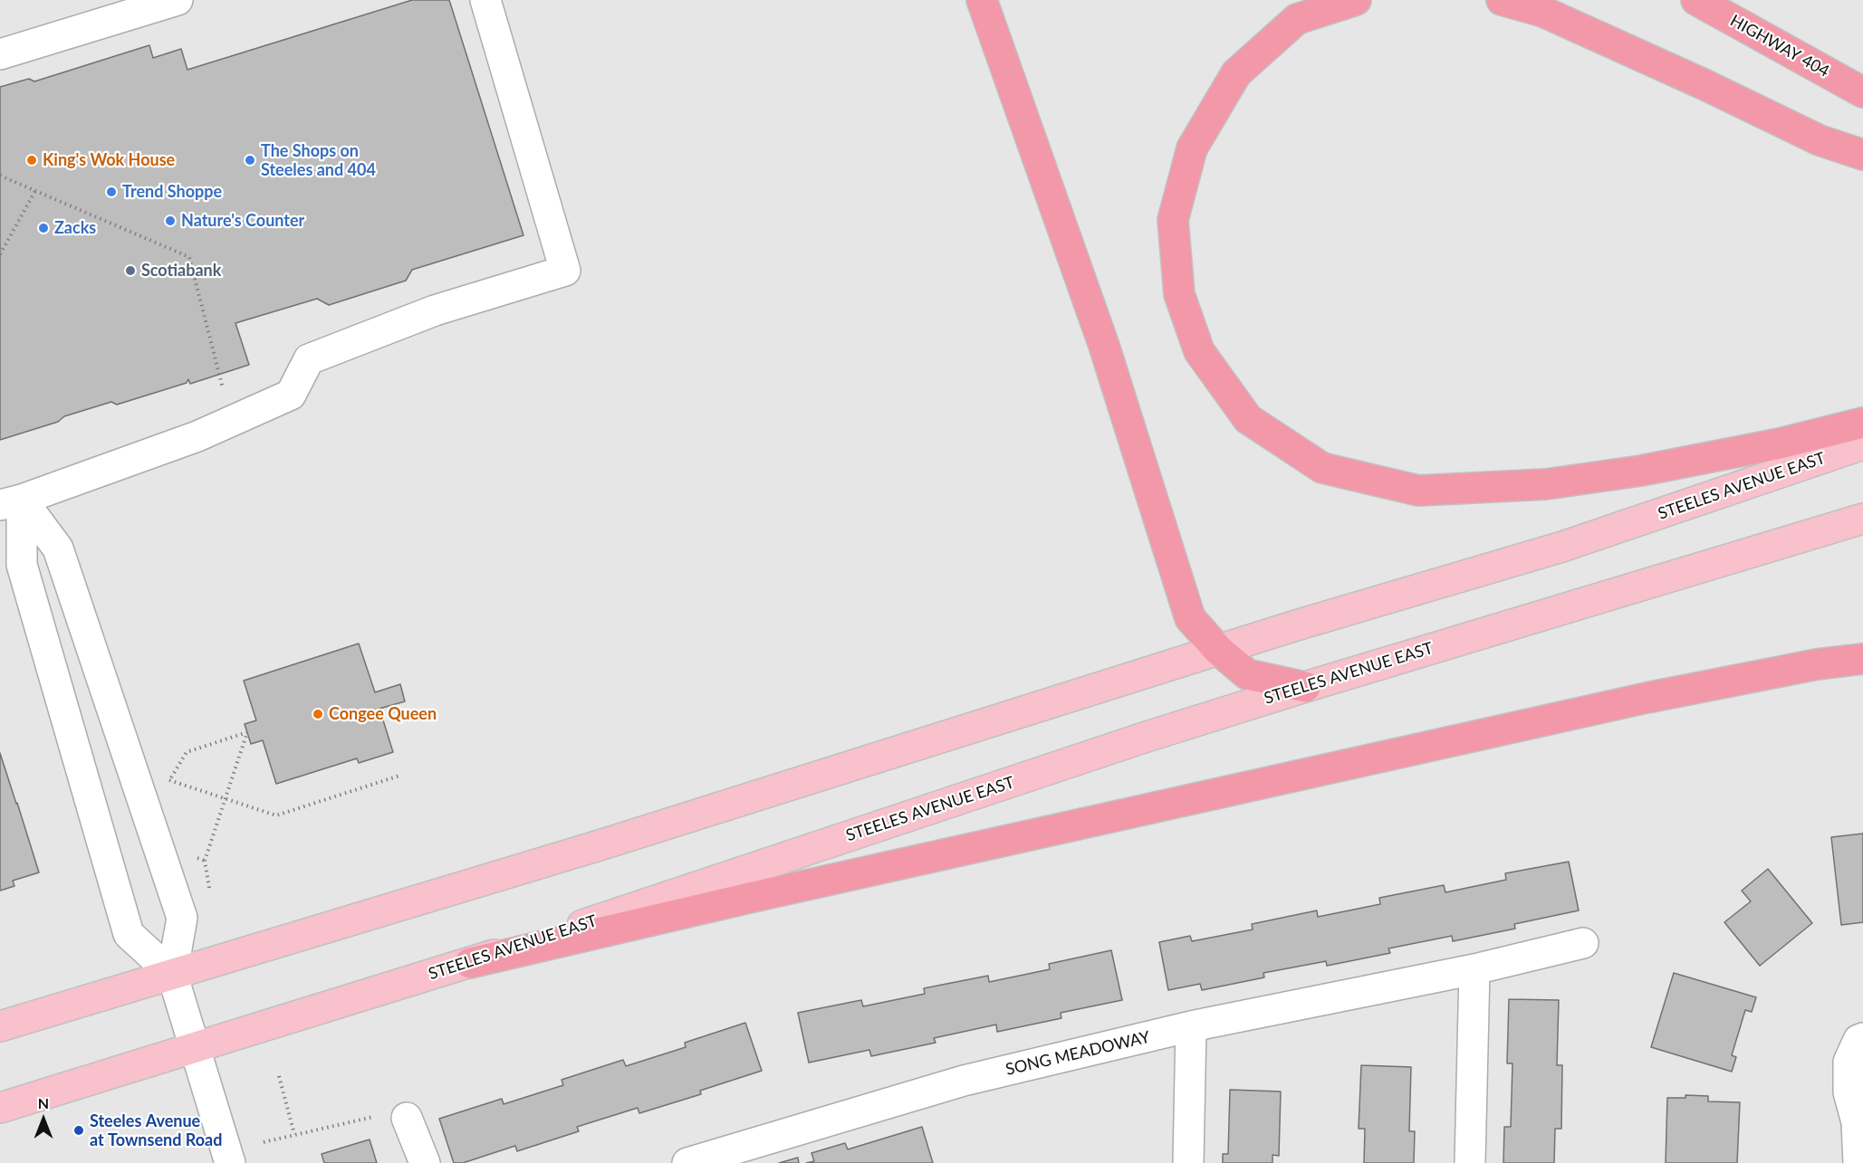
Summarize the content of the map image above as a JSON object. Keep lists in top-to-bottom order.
{
  "streets": {
    "highway": ["HIGHWAY 404"],
    "main road": ["STEELES AVENUE EAST"],
    "street": ["SONG MEADOWAY"]
  },
  "places": [
    "King's Wok House",
    "The Shops on Steeles and 404",
    "Trend Shoppe",
    "Nature's Counter",
    "Zacks",
    "Scotiabank",
    "Congee Queen",
    "Steeles Avenue at Townsend Road"
  ],
  "north": "top"
}
